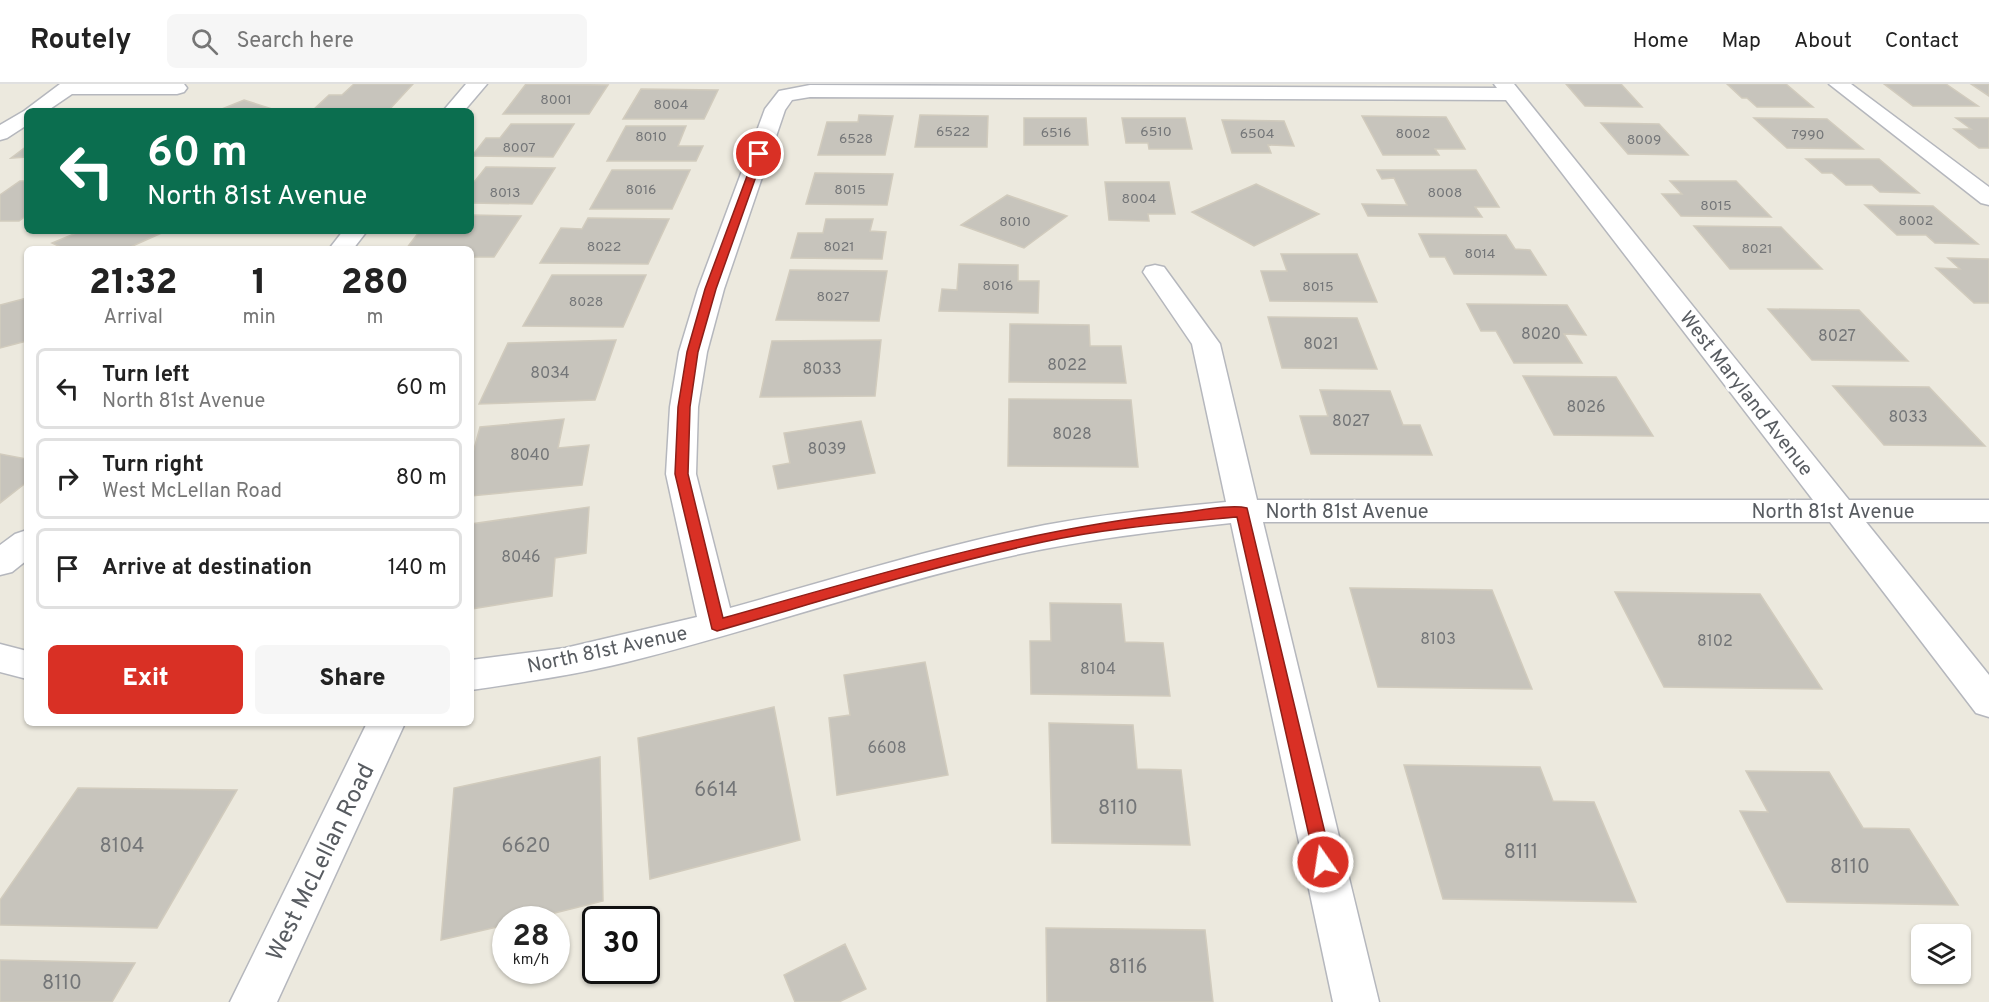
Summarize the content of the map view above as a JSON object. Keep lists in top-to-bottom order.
{
  "streets": {
    "street": ["West Maryland Avenue", "North 81st Avenue", "West McLellan Road"]
  },
  "crossings": [
    ["West Maryland Avenue", "North 81st Avenue"]
  ],
  "house_numbers": [
    "8001",
    "8004",
    "6522",
    "6510",
    "6516",
    "6504",
    "8002",
    "7990",
    "8010",
    "6528",
    "8009",
    "8007",
    "8016",
    "8015",
    "8013",
    "8008",
    "8004",
    "8015",
    "8002",
    "8010",
    "8022",
    "8021",
    "8021",
    "8014",
    "8016",
    "8015",
    "8027",
    "8028",
    "8020",
    "8027",
    "8021",
    "8022",
    "8033",
    "8034",
    "8026",
    "8033",
    "8027",
    "8028",
    "8039",
    "8040",
    "8046",
    "8103",
    "8102",
    "8104",
    "6608",
    "6614",
    "8110",
    "8104",
    "6620",
    "8111",
    "8110",
    "8116",
    "8110"
  ],
  "page": {
    "header": "Routely",
    "search": "Search here",
    "nav": [
      "Home",
      "Map",
      "About",
      "Contact"
    ],
    "turn": ["60 m", "North 81st Avenue"],
    "eta": [
      "21:32",
      "Arrival",
      "1",
      "min",
      "280",
      "m"
    ],
    "list": [
      {
        "name": "Turn left",
        "note": "North 81st Avenue",
        "value": "60 m"
      },
      {
        "name": "Turn right",
        "note": "West McLellan Road",
        "value": "80 m"
      },
      {
        "name": "Arrive at destination",
        "value": "140 m"
      }
    ],
    "buttons": ["Exit", "Share"],
    "speed": "28 km/h",
    "limit": "30"
  }
}
